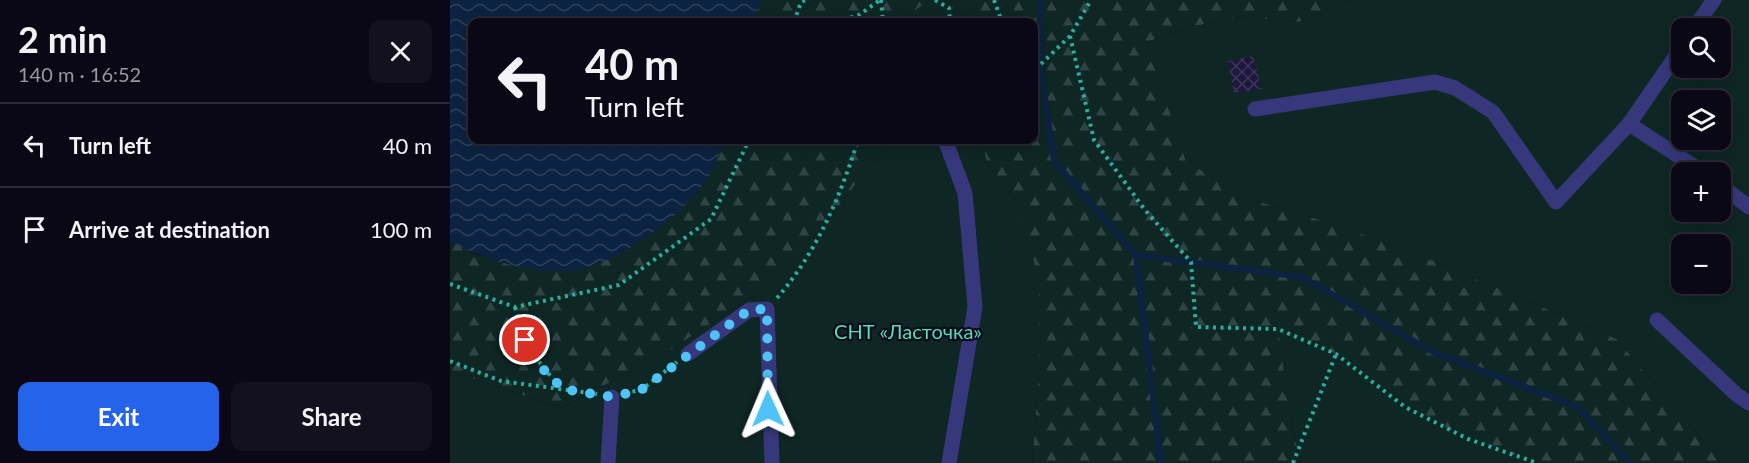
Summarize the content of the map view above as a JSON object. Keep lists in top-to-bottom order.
{
  "parks": ["СНТ «Ласточка»"],
  "page": {
    "heading": ["2 min", "140 m · 16:52"],
    "map_buttons": ["+", "−"],
    "turn": ["40 m", "Turn left"],
    "list": [
      {
        "name": "Turn left",
        "value": "40 m"
      },
      {
        "name": "Arrive at destination",
        "value": "100 m"
      }
    ],
    "buttons": ["Exit", "Share"]
  }
}
